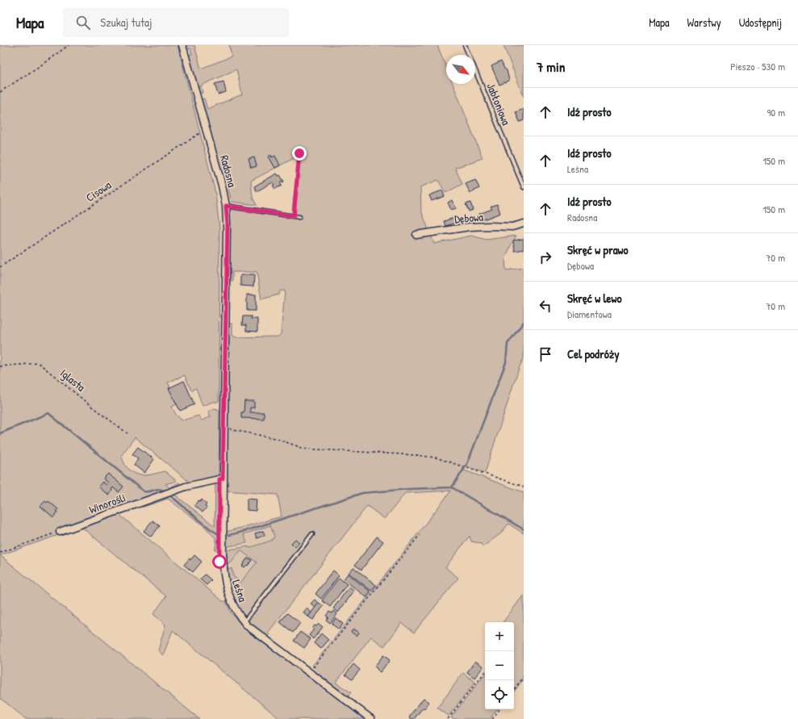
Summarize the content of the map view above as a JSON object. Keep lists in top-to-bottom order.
{
  "streets": {
    "street": [
      "Radosna",
      "Dębowa",
      "Winorośli",
      "Leśna"
    ],
    "lane": ["Jabłoniowa"],
    "path": ["Cisowa", "Iglasta"]
  },
  "crossings": [
    ["Radosna", "Cisowa"],
    ["Radosna", "Leśna"],
    ["Winorośli", "Leśna"]
  ],
  "north": "bottom right",
  "page": {
    "header": "Mapa",
    "search": "Szukaj tutaj",
    "nav": ["Mapa", "Warstwy", "Udostępnij"],
    "heading": ["7 min", "Pieszo · 530 m"],
    "list": [
      ["Idź prosto", "90 m"],
      ["Idź prosto", "Leśna", "150 m"],
      ["Idź prosto", "Radosna", "150 m"],
      ["Skręć w prawo", "Dębowa", "70 m"],
      ["Skręć w lewo", "Diamentowa", "70 m"],
      "Cel podróży"
    ],
    "map_buttons": ["+", "−"]
  }
}
